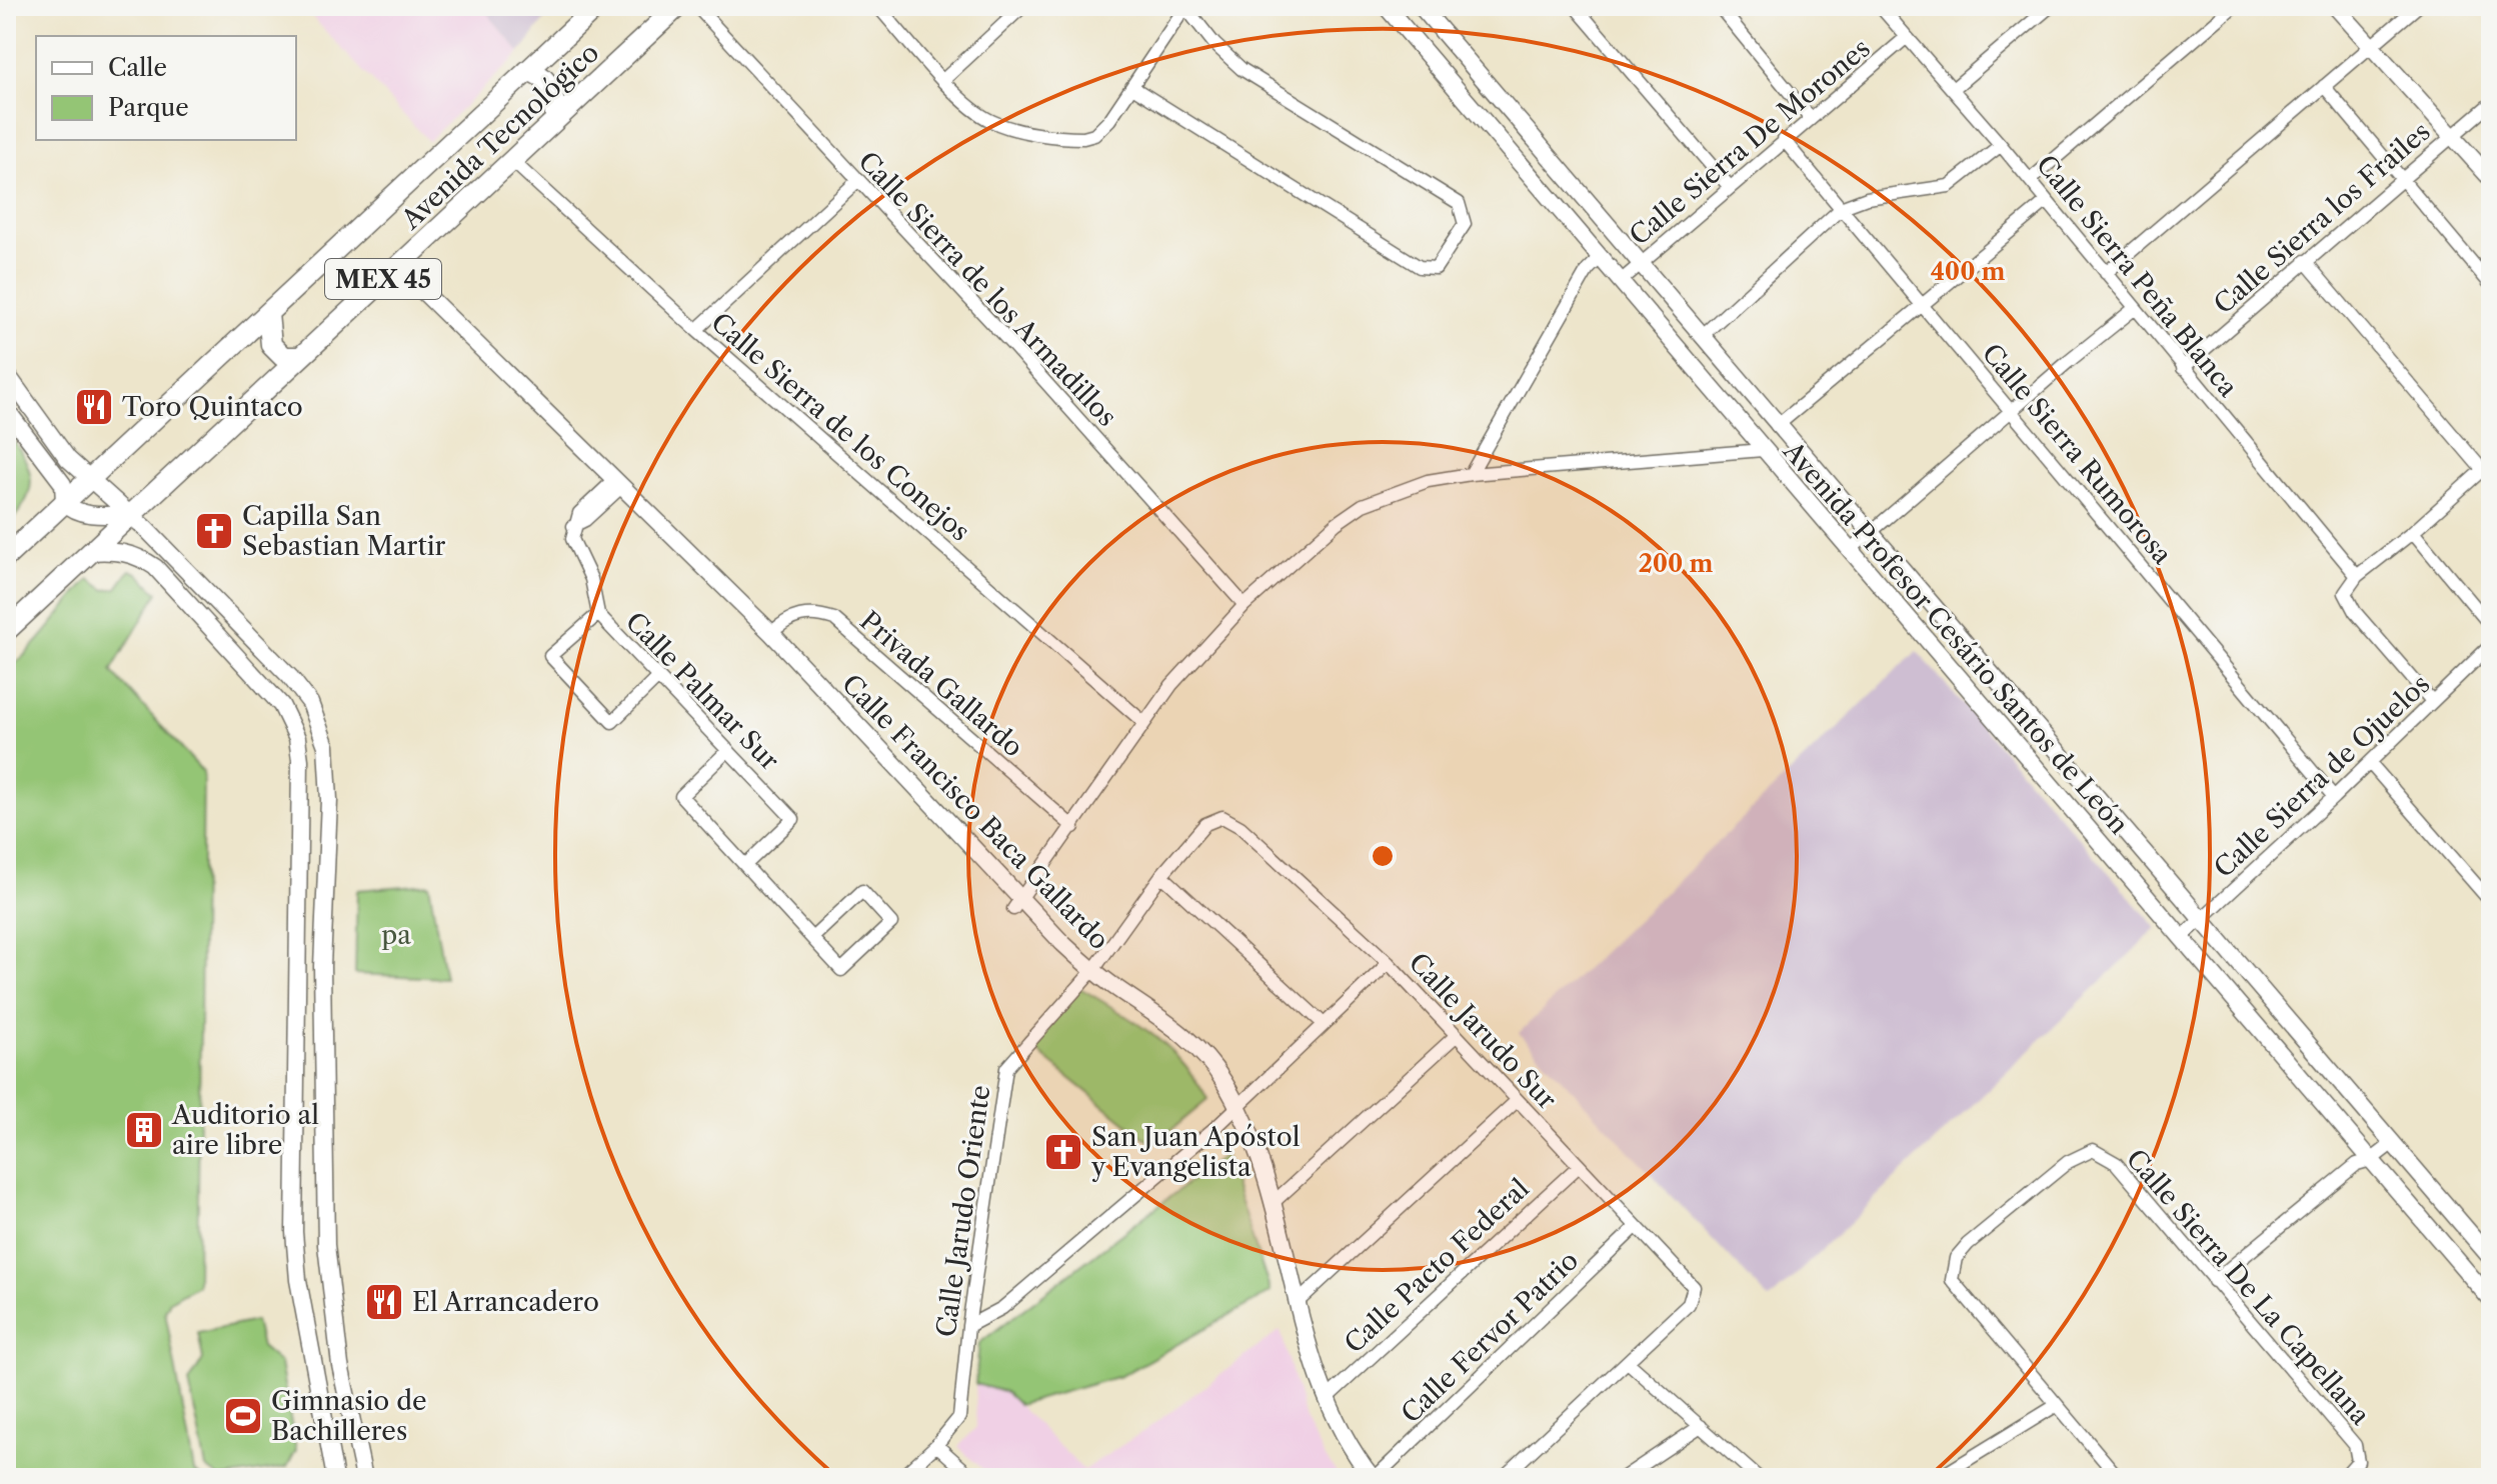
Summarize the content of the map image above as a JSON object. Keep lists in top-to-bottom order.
{
  "streets": {
    "main road": ["Avenida Tecnológico", "MEX 45"],
    "street": [
      "Calle Sierra De Morones",
      "Calle Sierra los Frailes",
      "Calle Sierra Peña Blanca",
      "Calle Sierra de los Armadillos",
      "Calle Sierra de los Conejos",
      "Calle Sierra Rumorosa",
      "Avenida Profesor Cesário Santos de León",
      "Privada Gallardo",
      "Calle Palmar Sur",
      "Calle Sierra de Ojuelos",
      "Calle Francisco Baca Gallardo",
      "Calle Jarudo Sur",
      "Calle Jarudo Oriente",
      "Calle Pacto Federal",
      "Calle Sierra De La Capellana",
      "Calle Fervor Patrio"
    ]
  },
  "crossings": [
    ["Avenida Tecnológico", "Calle Sierra de los Conejos"],
    ["Avenida Tecnológico", "Calle Francisco Baca Gallardo"],
    ["Calle Sierra De Morones", "Calle Sierra Peña Blanca"],
    ["Calle Sierra De Morones", "Calle Sierra Rumorosa"],
    ["Calle Sierra De Morones", "Avenida Profesor Cesário Santos de León"],
    ["Calle Sierra los Frailes", "Calle Sierra Peña Blanca"],
    ["Calle Sierra Rumorosa", "Calle Sierra de Ojuelos"],
    ["Avenida Profesor Cesário Santos de León", "Calle Sierra de Ojuelos"],
    ["Privada Gallardo", "Calle Francisco Baca Gallardo"],
    ["Calle Palmar Sur", "Calle Francisco Baca Gallardo"],
    ["Calle Francisco Baca Gallardo", "Calle Jarudo Oriente"],
    ["Calle Francisco Baca Gallardo", "Calle Pacto Federal"],
    ["Calle Francisco Baca Gallardo", "Calle Fervor Patrio"],
    ["Calle Jarudo Sur", "Calle Jarudo Oriente"],
    ["Calle Jarudo Sur", "Calle Pacto Federal"],
    ["Calle Jarudo Sur", "Calle Fervor Patrio"]
  ],
  "parks": ["pa"],
  "places": {
    "restaurant": ["Toro Quintaco", "El Arrancadero"],
    "church": ["Capilla San Sebastian Martir", "San Juan Apóstol y Evangelista"],
    "building": ["Auditorio al aire libre"],
    "sports": ["Gimnasio de Bachilleres"]
  },
  "legend": ["Calle", "Parque"],
  "rings": ["400 m", "200 m"]
}
